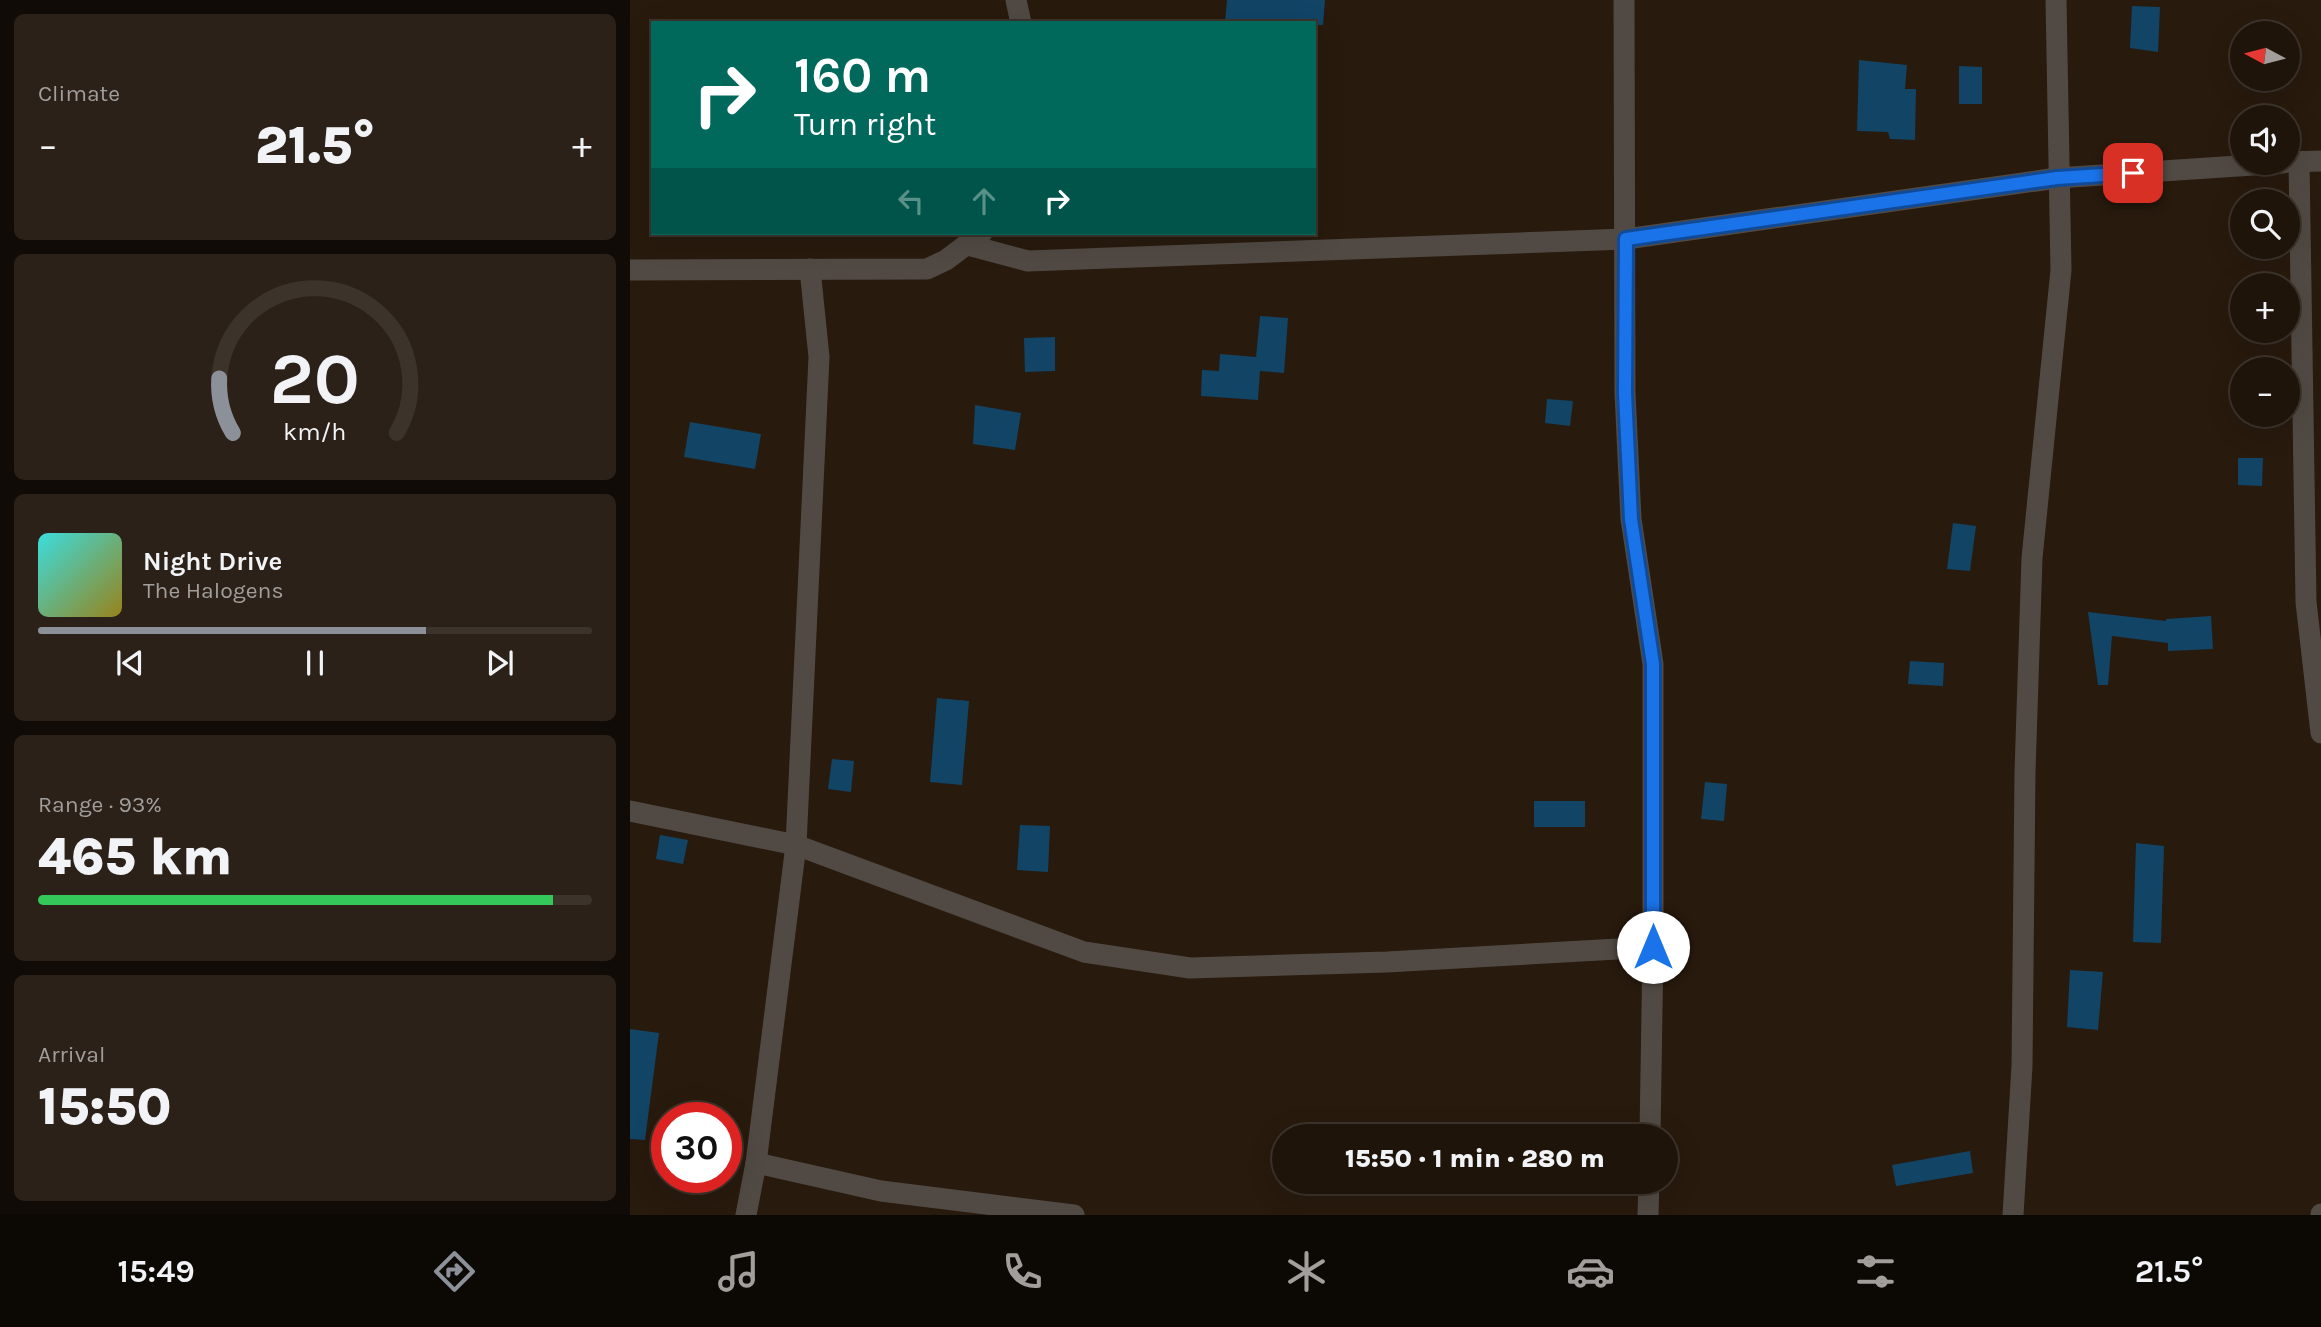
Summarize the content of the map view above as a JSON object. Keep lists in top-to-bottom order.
{
  "north": "left",
  "page": {
    "tile": [
      "Climate",
      ["Range · 93%", "465 km"],
      ["Arrival", "15:50"]
    ],
    "map_buttons": ["+", "−"],
    "turn": ["160 m", "Turn right"],
    "heat": ["−", "21.5°", "+"],
    "song": ["Night Drive", "The Halogens"],
    "limit": "30",
    "trip": "15:50 · 1 min · 280 m",
    "tabs": ["15:49", "21.5°"],
    "gauge": ["20", "km/h"]
  }
}
